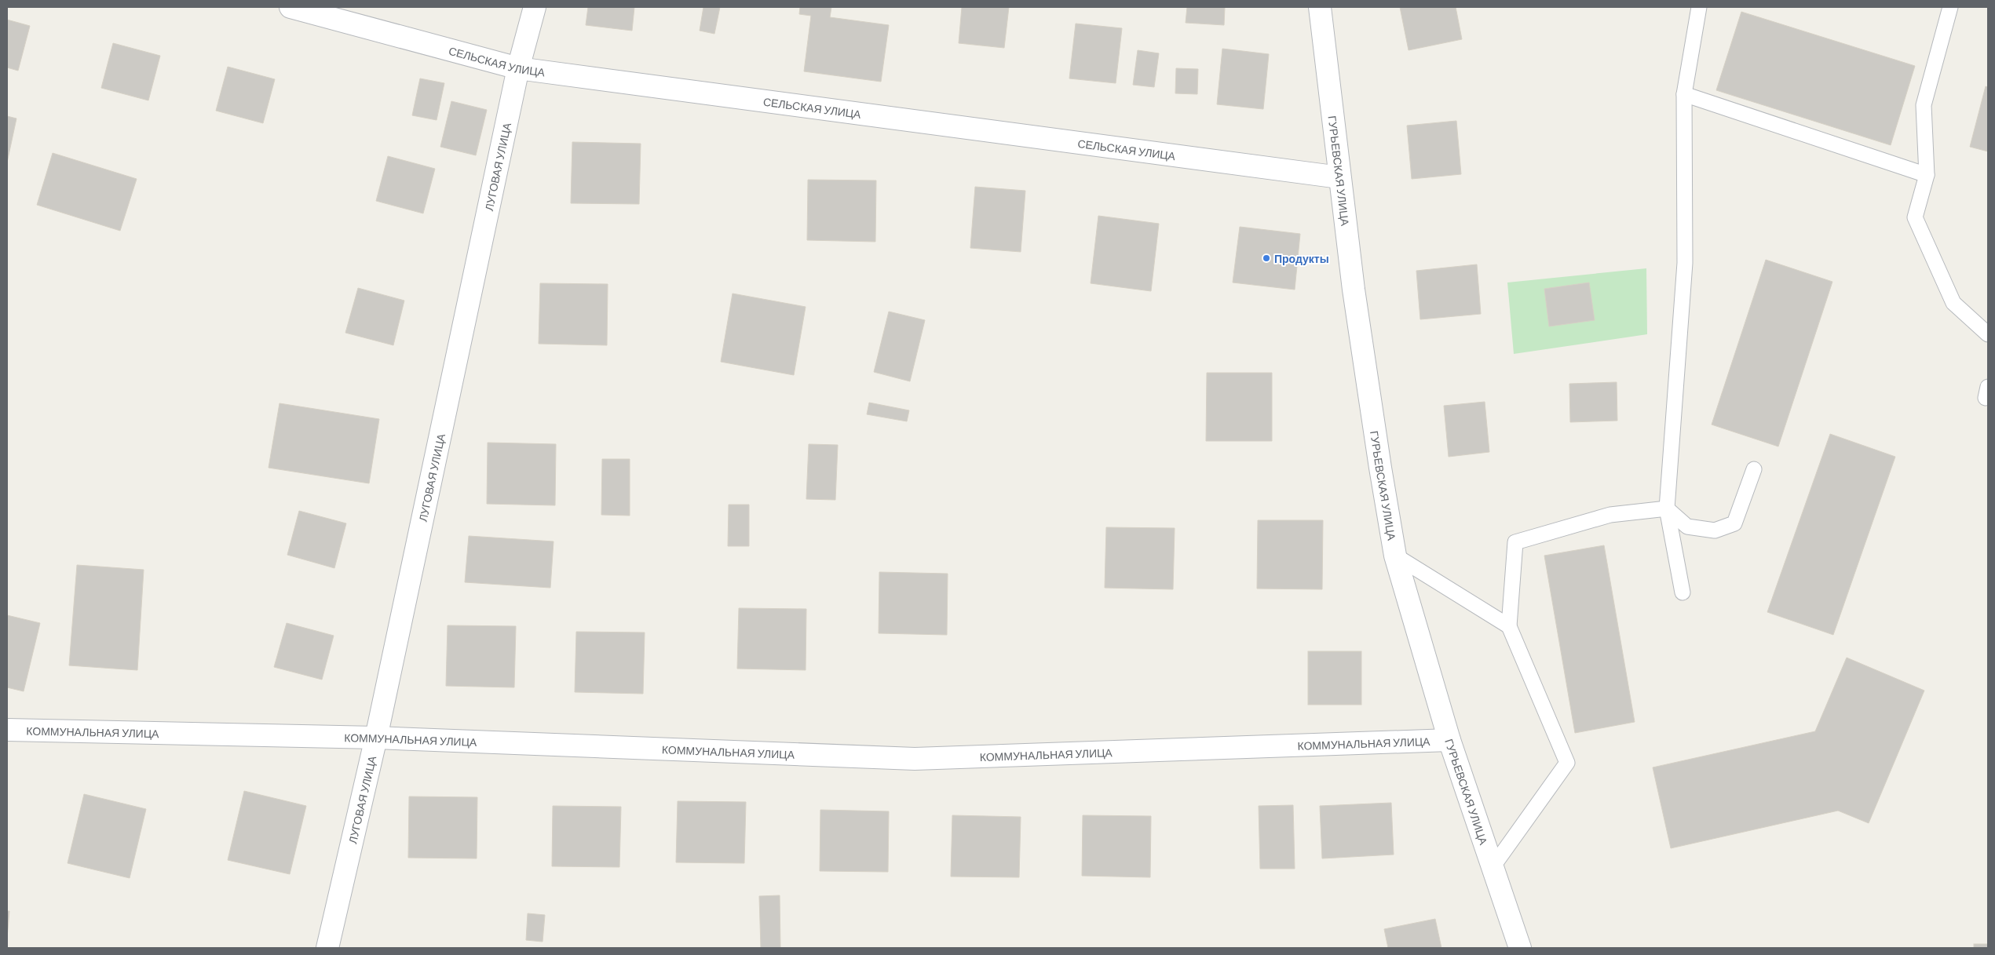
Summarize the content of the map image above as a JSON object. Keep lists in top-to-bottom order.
{
  "streets": {
    "street": [
      "СЕЛЬСКАЯ УЛИЦА",
      "ЛУГОВАЯ УЛИЦА",
      "ГУРЬЕВСКАЯ УЛИЦА",
      "КОММУНАЛЬНАЯ УЛИЦА"
    ]
  },
  "crossings": [
    ["СЕЛЬСКАЯ УЛИЦА", "ЛУГОВАЯ УЛИЦА"],
    ["СЕЛЬСКАЯ УЛИЦА", "ГУРЬЕВСКАЯ УЛИЦА"],
    ["ЛУГОВАЯ УЛИЦА", "КОММУНАЛЬНАЯ УЛИЦА"],
    ["ГУРЬЕВСКАЯ УЛИЦА", "КОММУНАЛЬНАЯ УЛИЦА"]
  ],
  "places": ["Продукты"]
}
